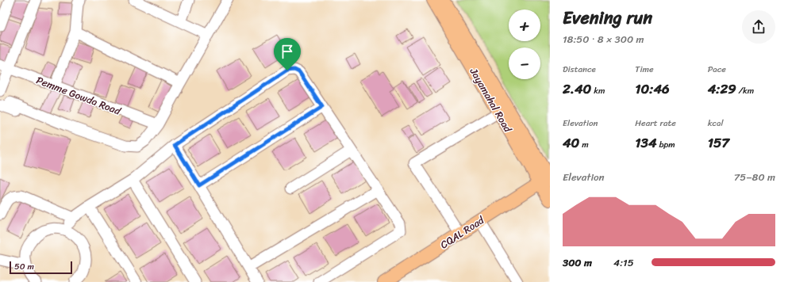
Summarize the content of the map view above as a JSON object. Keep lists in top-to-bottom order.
{
  "streets": {
    "main road": ["Jayamahal Road", "CQAL Road"],
    "street": ["Pemme Gowda Road"]
  },
  "crossings": [
    ["Jayamahal Road", "CQAL Road"]
  ],
  "scale_bar": "50 m",
  "page": {
    "heading": ["Evening run", "18:50 · 8 × 300 m"],
    "map_buttons": ["+", "−"],
    "stats": [
      ["Distance", "2.40 km"],
      ["Time", "10:46"],
      ["Pace", "4:29 /km"],
      ["Elevation", "40 m"],
      ["Heart rate", "134 bpm"],
      ["kcal", "157"]
    ],
    "chart": ["Elevation", "75–80 m"],
    "list": [
      {
        "name": "300 m",
        "note": "4:15"
      }
    ],
    "scale": "50 m"
  }
}
